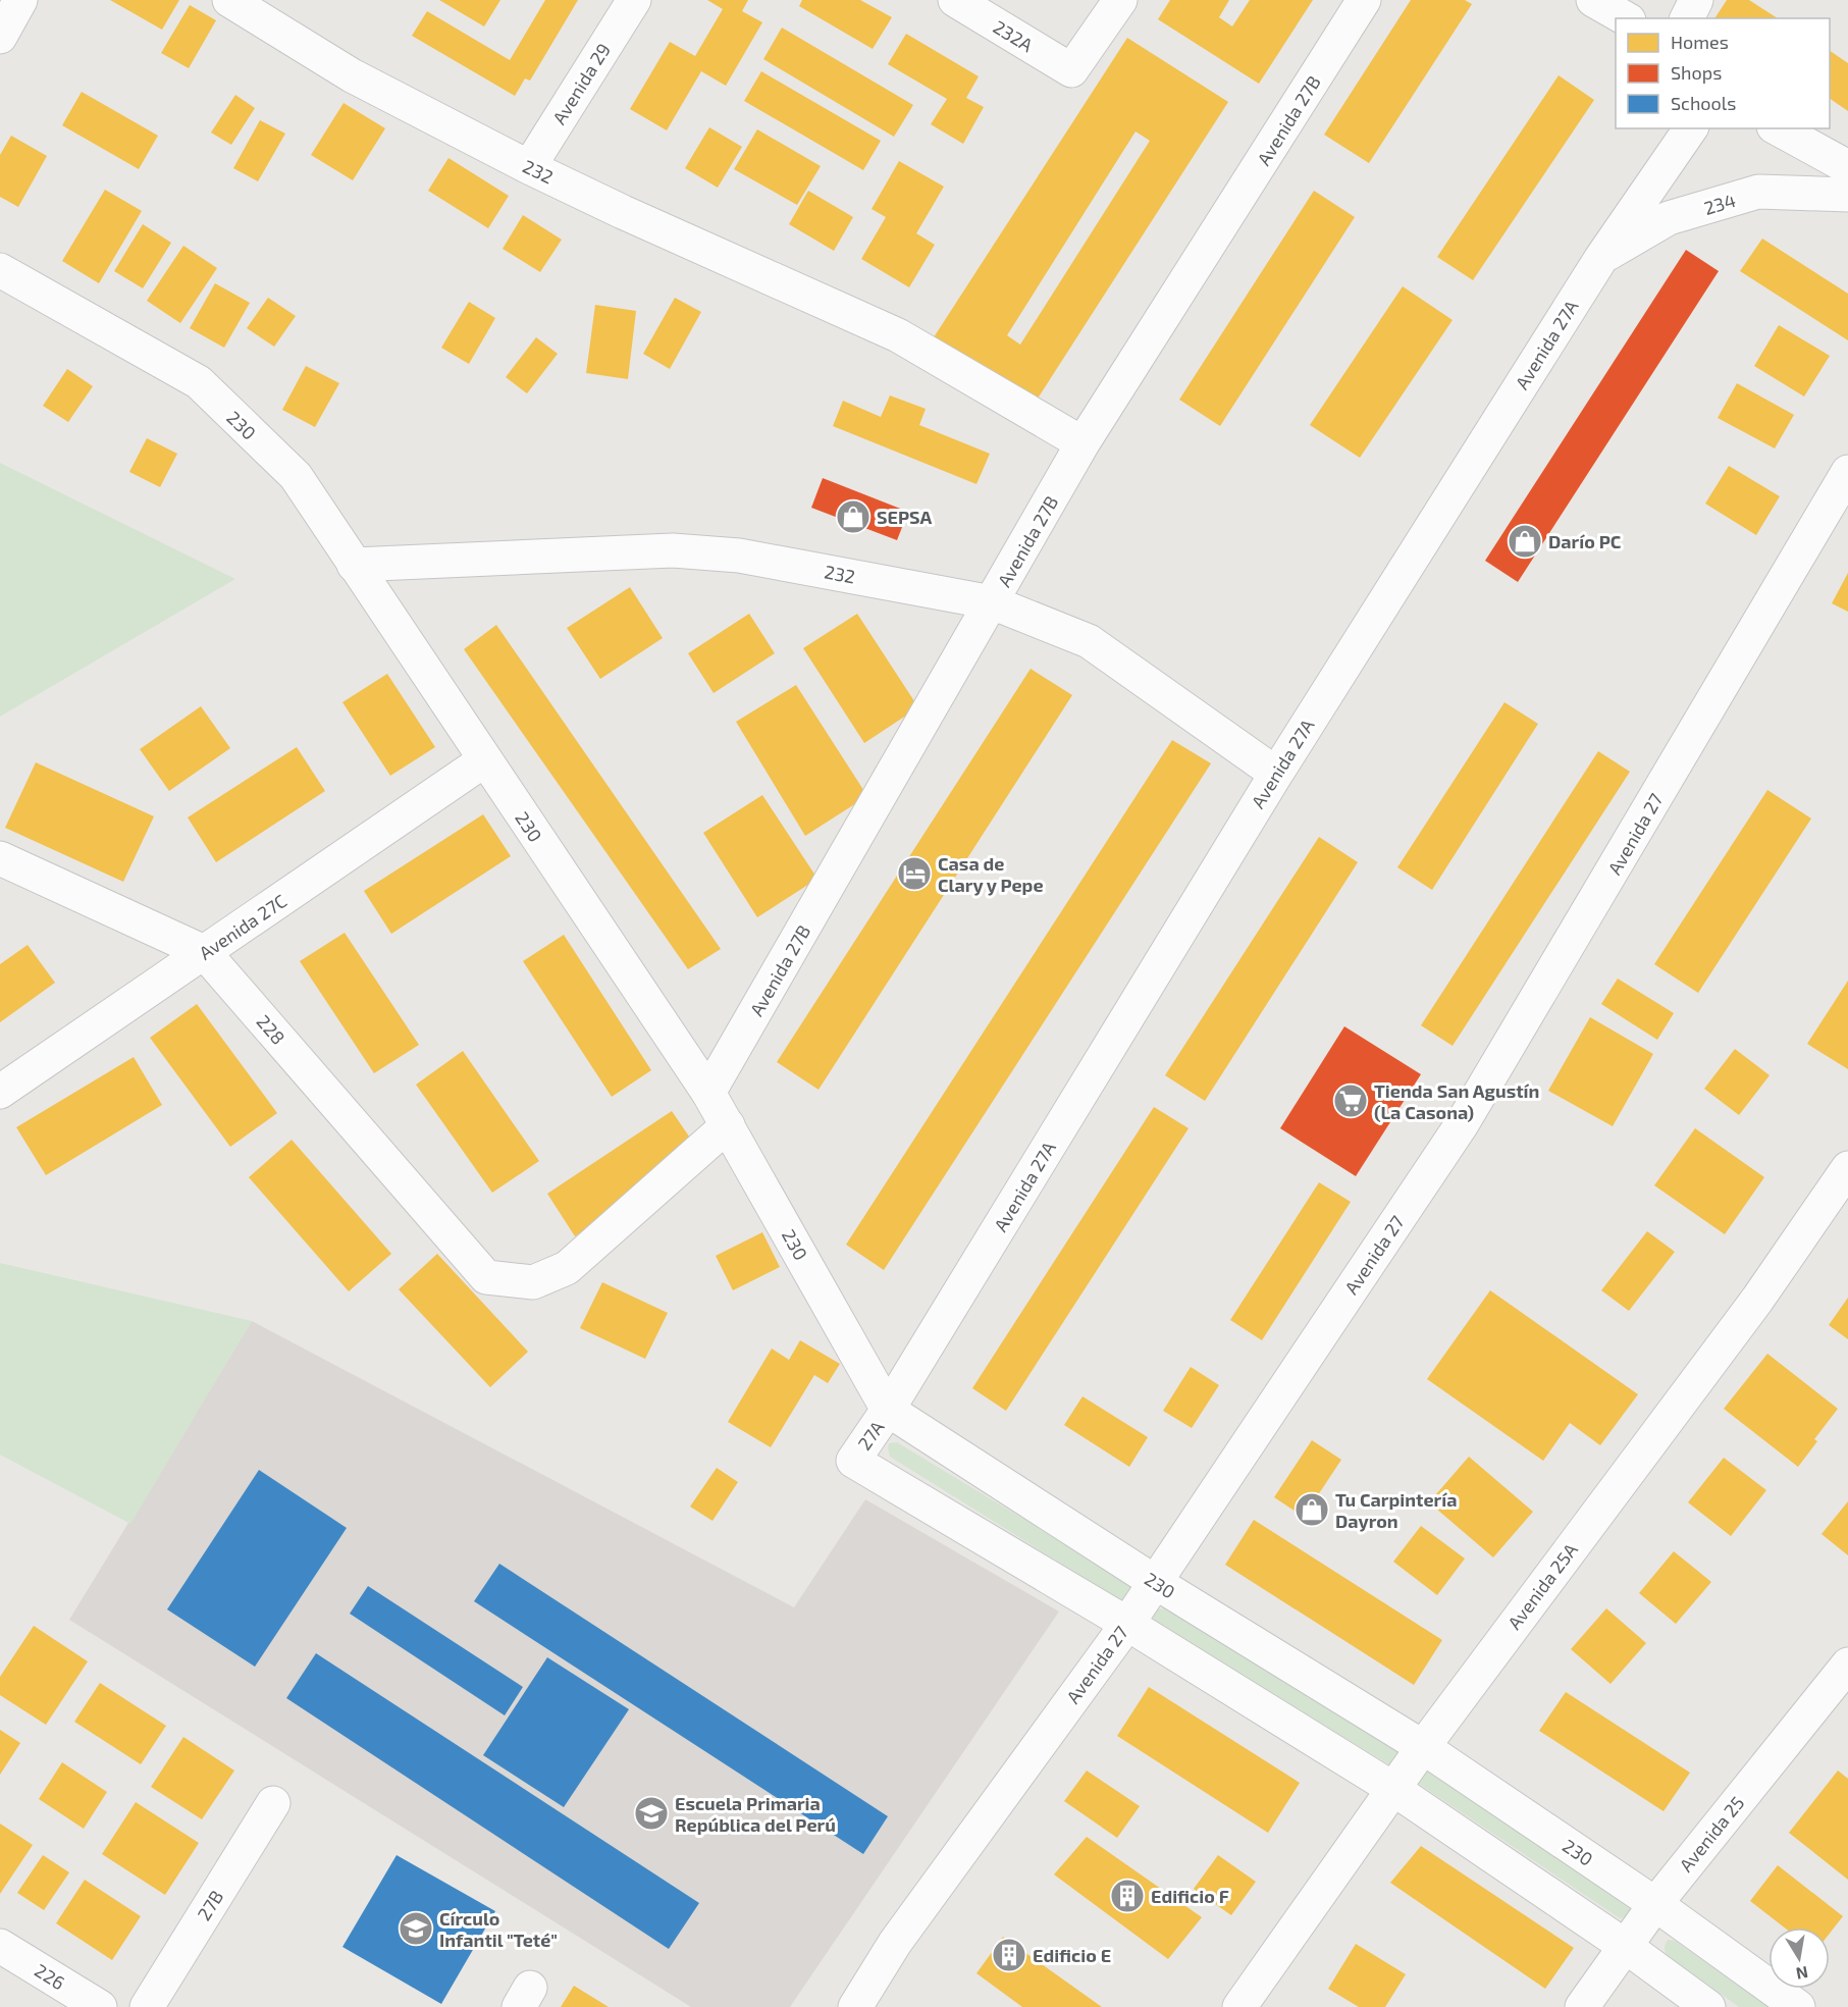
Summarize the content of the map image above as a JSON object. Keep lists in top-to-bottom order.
{
  "streets": {
    "street": [
      "232A",
      "Avenida 29",
      "Avenida 27B",
      "232",
      "234",
      "Avenida 27A",
      "230",
      "Avenida 27",
      "Avenida 27C",
      "228",
      "27A",
      "Avenida 25A",
      "Avenida 25",
      "27B",
      "226"
    ]
  },
  "crossings": [
    ["Avenida 29", "232"],
    ["Avenida 27B", "232"],
    ["Avenida 27B", "230"],
    ["232", "Avenida 27A"],
    ["232", "230"],
    ["234", "Avenida 27A"],
    ["Avenida 27A", "230"],
    ["Avenida 27A", "27A"],
    ["230", "Avenida 27"],
    ["230", "Avenida 27C"],
    ["230", "228"],
    ["230", "27A"],
    ["230", "Avenida 25A"],
    ["230", "Avenida 25"],
    ["Avenida 27", "27A"],
    ["Avenida 27C", "228"]
  ],
  "places": {
    "shop": ["SEPSA", "Darío PC", "Tu Carpintería Dayron"],
    "hotel": ["Casa de Clary y Pepe"],
    "supermarket": ["Tienda San Agustín (La Casona)"],
    "school or university": ["Escuela Primaria República del Perú", "Círculo Infantil \"Teté\""],
    "building": ["Edificio F", "Edificio E"]
  },
  "legend": ["Homes", "Shops", "Schools"],
  "north": "bottom"
}
